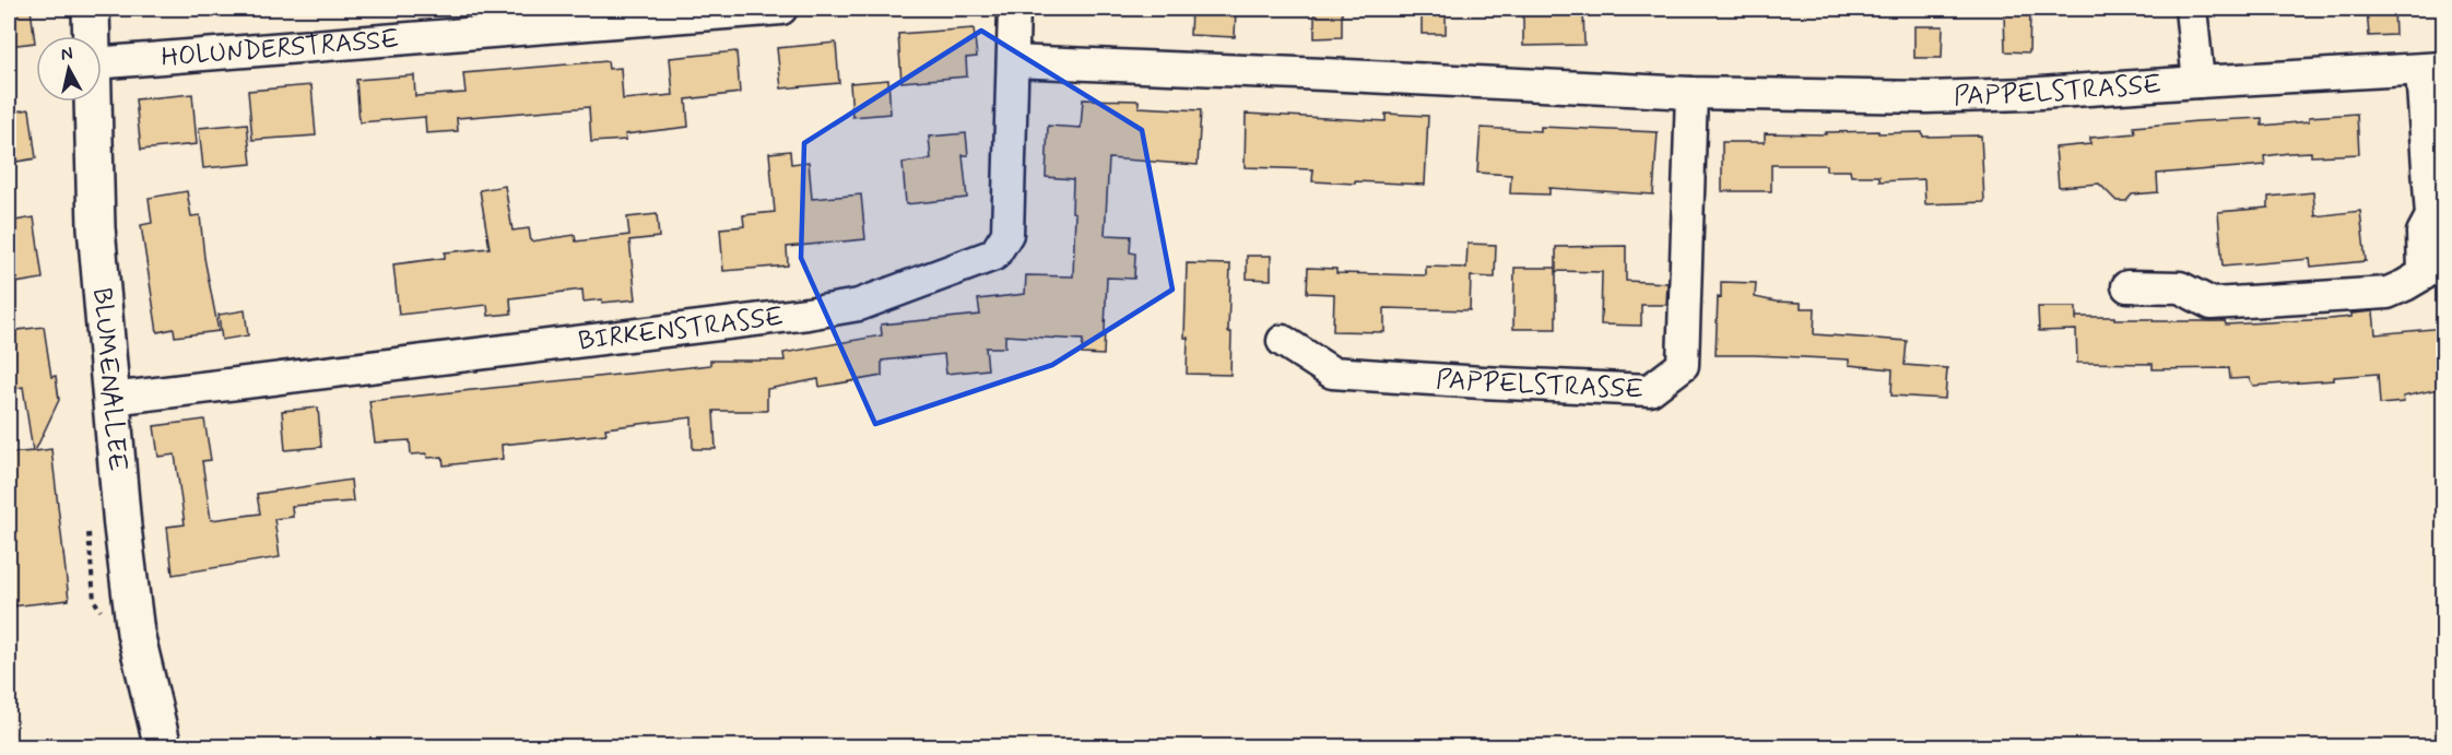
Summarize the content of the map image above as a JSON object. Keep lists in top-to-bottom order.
{
  "streets": {
    "street": [
      "HOLUNDERSTRASSE",
      "PAPPELSTRASSE",
      "BIRKENSTRASSE",
      "BLUMENALLEE"
    ]
  },
  "crossings": [
    ["PAPPELSTRASSE", "BIRKENSTRASSE"],
    ["BIRKENSTRASSE", "BLUMENALLEE"]
  ],
  "north": "top"
}
